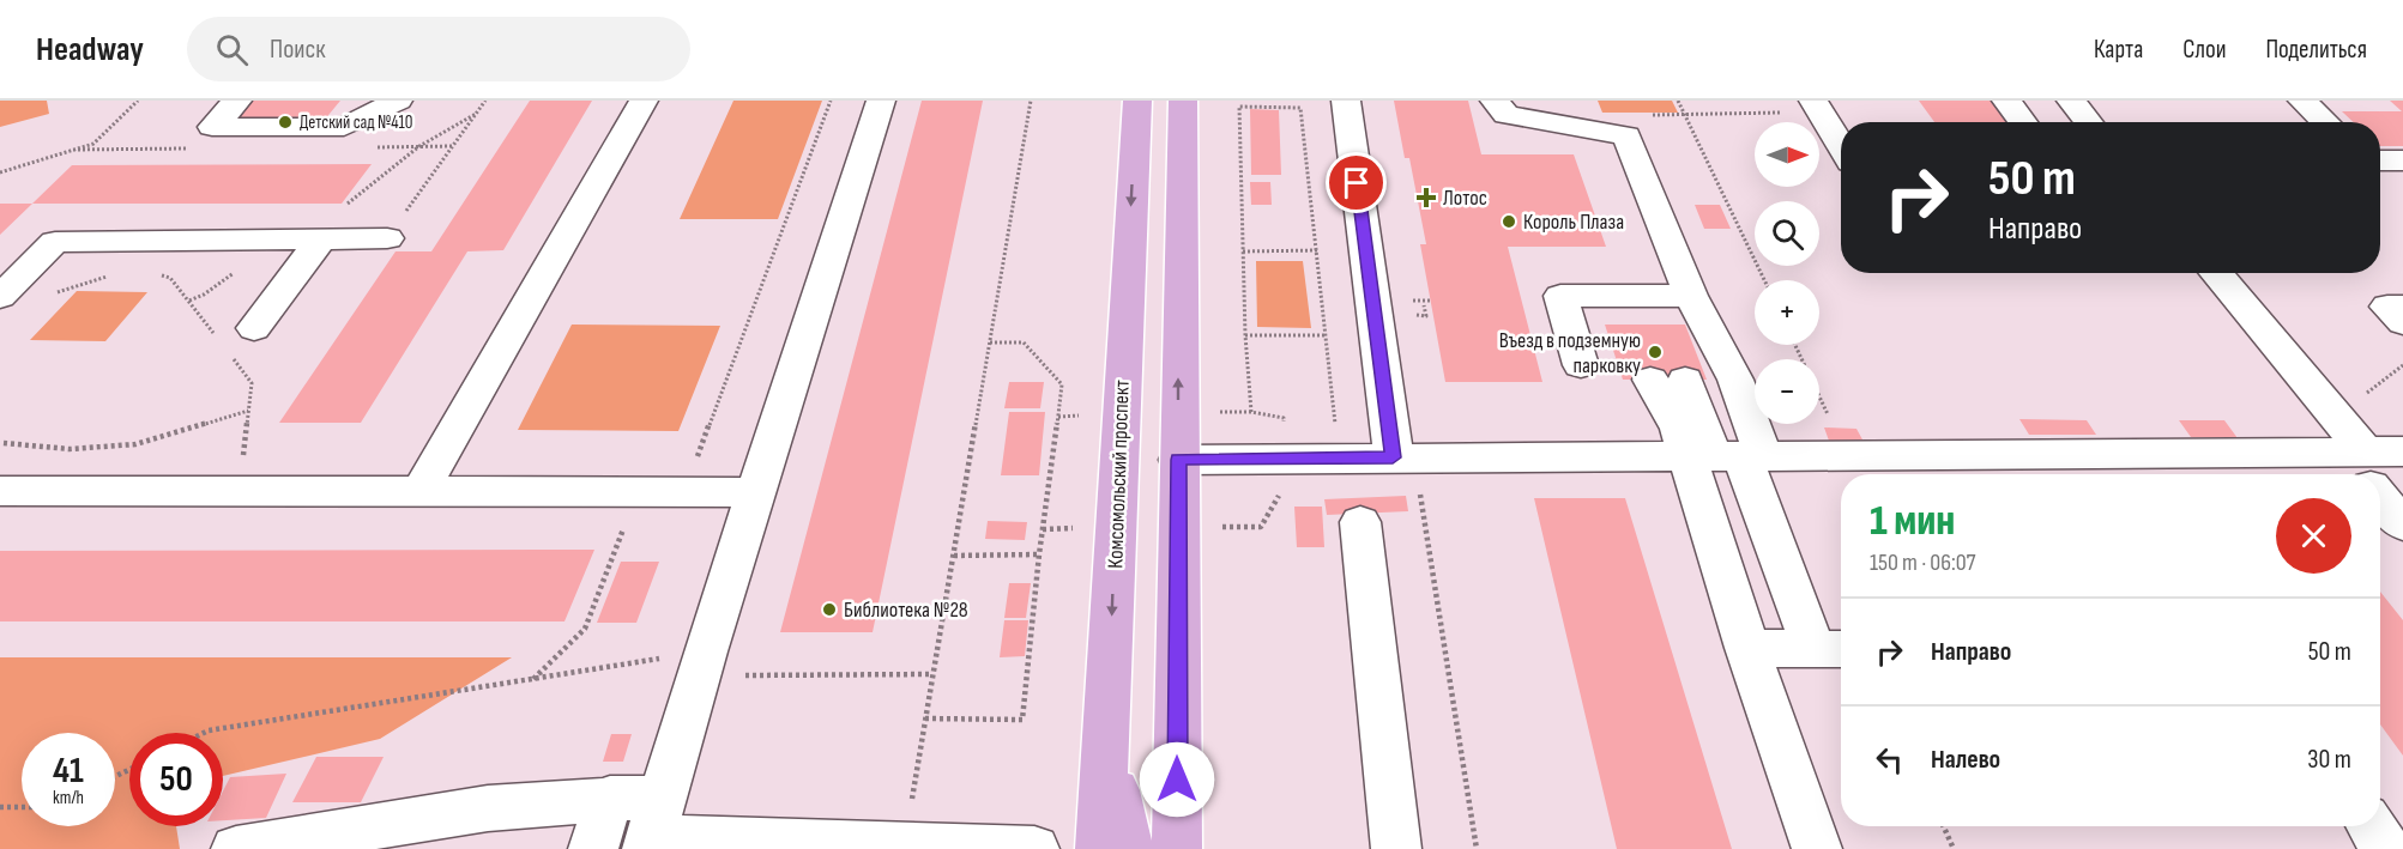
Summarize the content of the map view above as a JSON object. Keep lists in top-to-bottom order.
{
  "streets": {
    "main road": ["Комсомольский проспект"]
  },
  "places": {
    "other": [
      "Детский сад №410",
      "Король Плаза",
      "Въезд в подземную парковку",
      "Библиотека №28"
    ],
    "health": ["Лотос"]
  },
  "north": "right",
  "page": {
    "header": "Headway",
    "search": "Поиск",
    "nav": ["Карта", "Слои", "Поделиться"],
    "map_buttons": ["+", "−"],
    "turn": ["50 m", "Направо"],
    "heading": ["1 мин", "150 m · 06:07"],
    "list": [
      {
        "name": "Направо",
        "value": "50 m"
      },
      {
        "name": "Налево",
        "value": "30 m"
      }
    ],
    "speed": "41 km/h",
    "limit": "50"
  }
}
